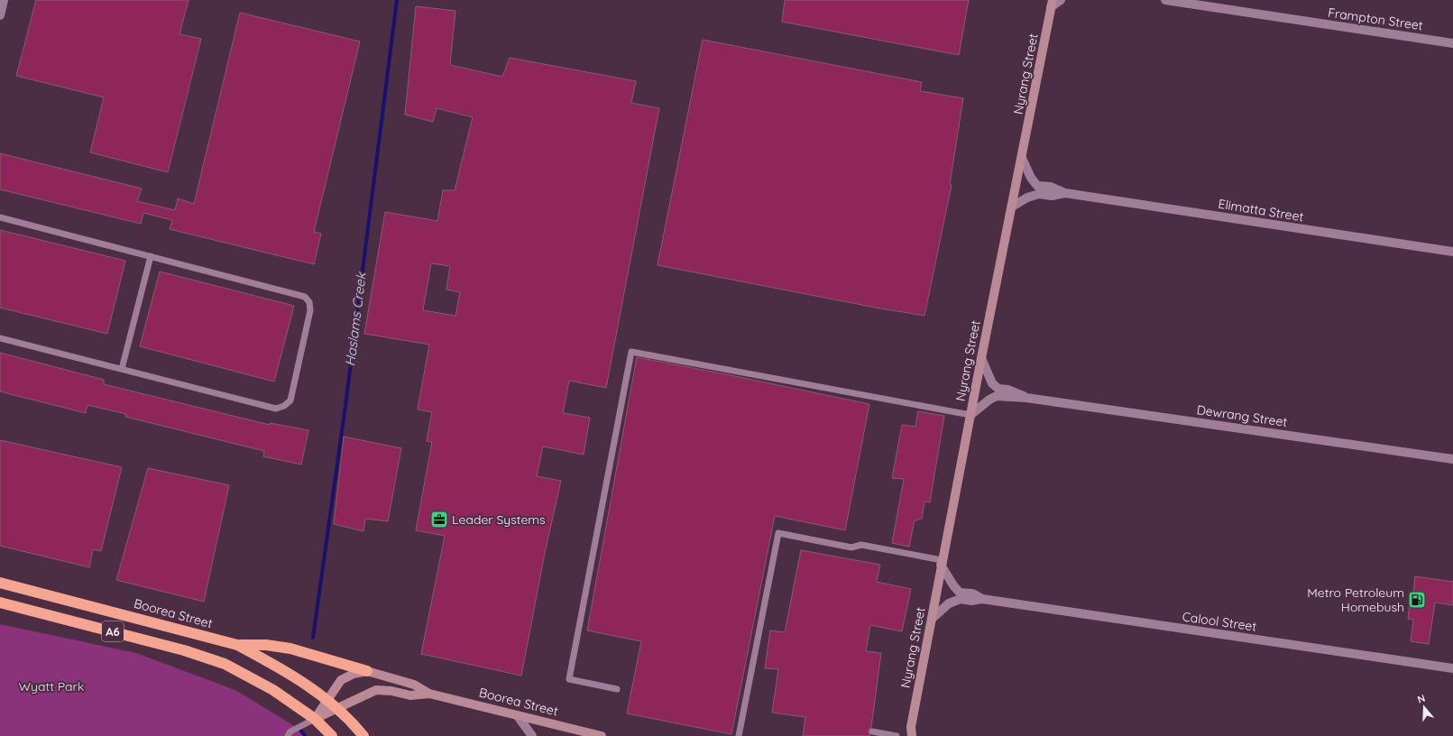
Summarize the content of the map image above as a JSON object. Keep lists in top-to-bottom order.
{
  "streets": {
    "highway": ["Boorea Street", "A6"],
    "street": [
      "Frampton Street",
      "Nyrang Street",
      "Elimatta Street",
      "Dewrang Street",
      "Calool Street"
    ]
  },
  "crossings": [
    ["Nyrang Street", "Elimatta Street"],
    ["Nyrang Street", "Dewrang Street"],
    ["Nyrang Street", "Calool Street"],
    ["Boorea Street", "A6"]
  ],
  "water": ["Haslams Creek"],
  "parks": ["Wyatt Park"],
  "places": {
    "office": ["Leader Systems"],
    "fuel station": ["Metro Petroleum Homebush"]
  },
  "north": "top"
}
